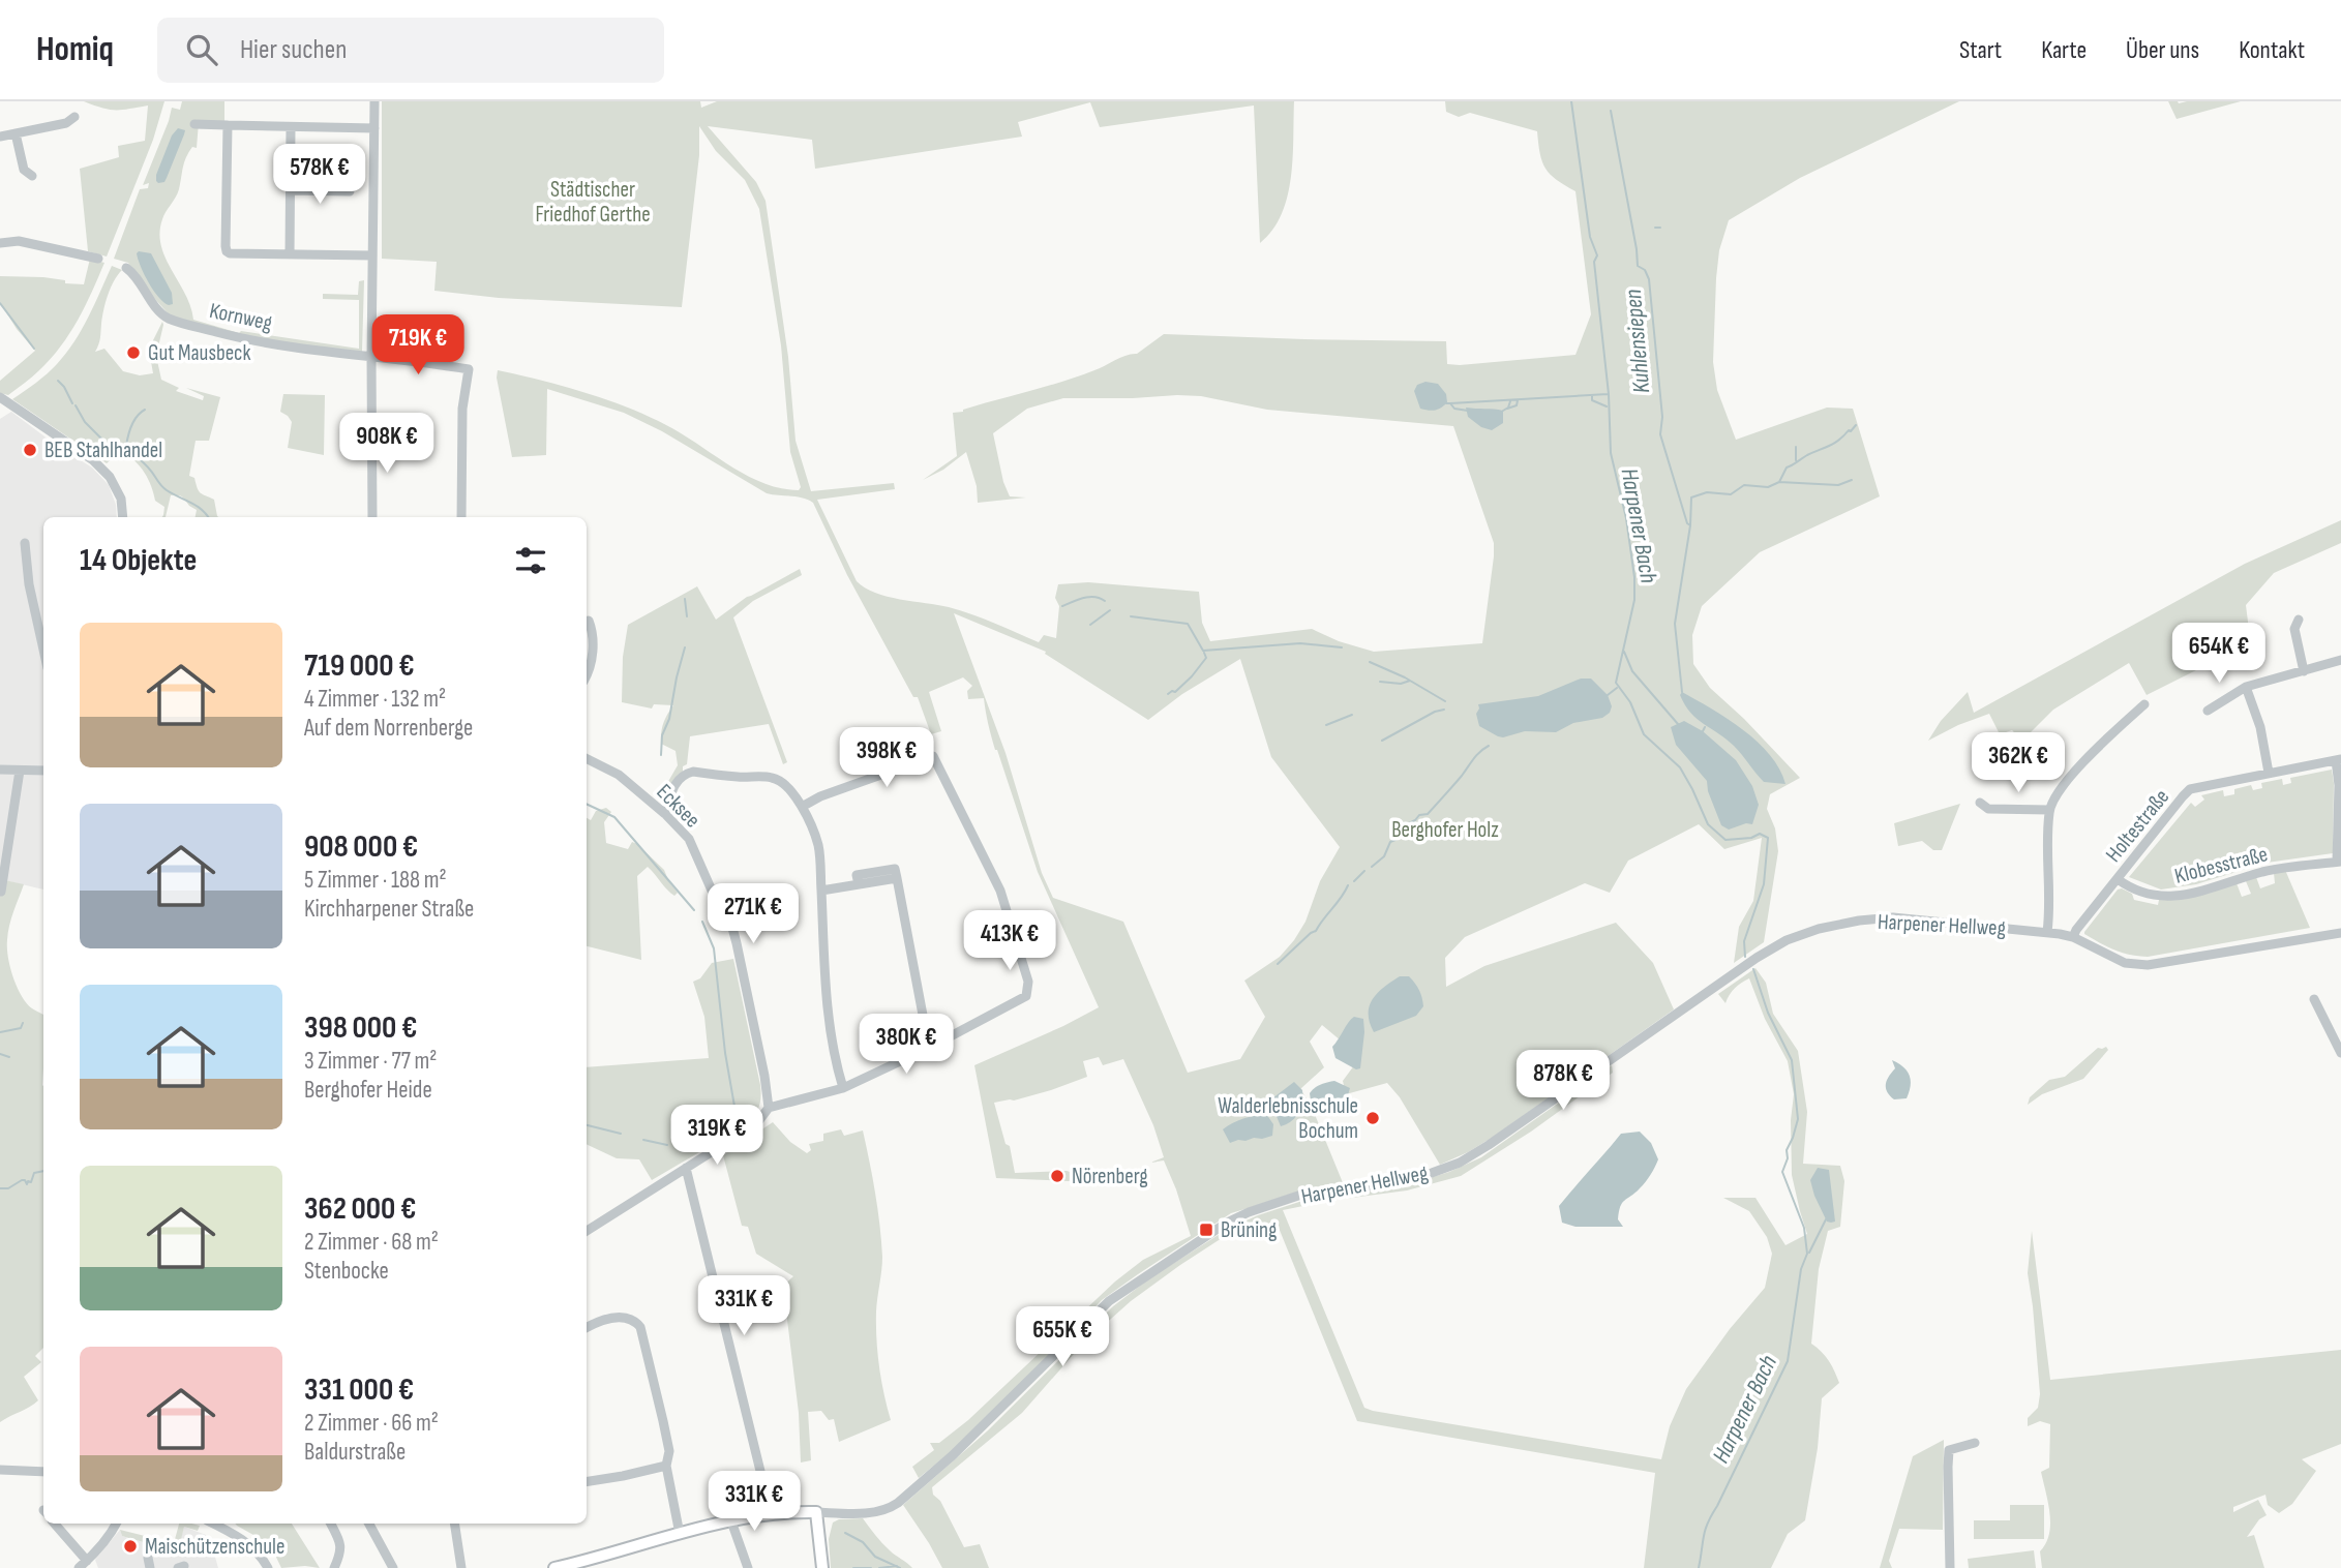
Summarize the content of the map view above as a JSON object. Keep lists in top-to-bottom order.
{
  "streets": {
    "main road": ["Harpener Hellweg"],
    "street": [
      "Kornweg",
      "Ecksee",
      "Holtestraße",
      "Klobesstraße"
    ]
  },
  "crossings": [
    ["Holtestraße", "Klobesstraße"],
    ["Holtestraße", "Harpener Hellweg"]
  ],
  "water": ["Kuhlensiepen", "Harpener Bach"],
  "parks": ["Städtischer Friedhof Gerthe", "Berghofer Holz"],
  "places": {
    "other": [
      "Gut Mausbeck",
      "BEB Stahlhandel",
      "Walderlebnisschule Bochum",
      "Nörenberg",
      "Maischützenschule"
    ],
    "transit": ["Brüning"]
  },
  "page": {
    "header": "Homiq",
    "search": "Hier suchen",
    "nav": [
      "Start",
      "Karte",
      "Über uns",
      "Kontakt"
    ],
    "price": [
      "578K €",
      "719K €",
      "908K €",
      "654K €",
      "398K €",
      "362K €",
      "271K €",
      "413K €",
      "380K €",
      "878K €",
      "319K €",
      "331K €",
      "655K €",
      "331K €"
    ],
    "heading": "14 Objekte",
    "list": [
      {
        "name": "719 000 €",
        "note": "4 Zimmer · 132 m² · Auf dem Norrenberge"
      },
      {
        "name": "908 000 €",
        "note": "5 Zimmer · 188 m² · Kirchharpener Straße"
      },
      {
        "name": "398 000 €",
        "note": "3 Zimmer · 77 m² · Berghofer Heide"
      },
      {
        "name": "362 000 €",
        "note": "2 Zimmer · 68 m² · Stenbocke"
      },
      {
        "name": "331 000 €",
        "note": "2 Zimmer · 66 m² · Baldurstraße"
      }
    ]
  }
}
